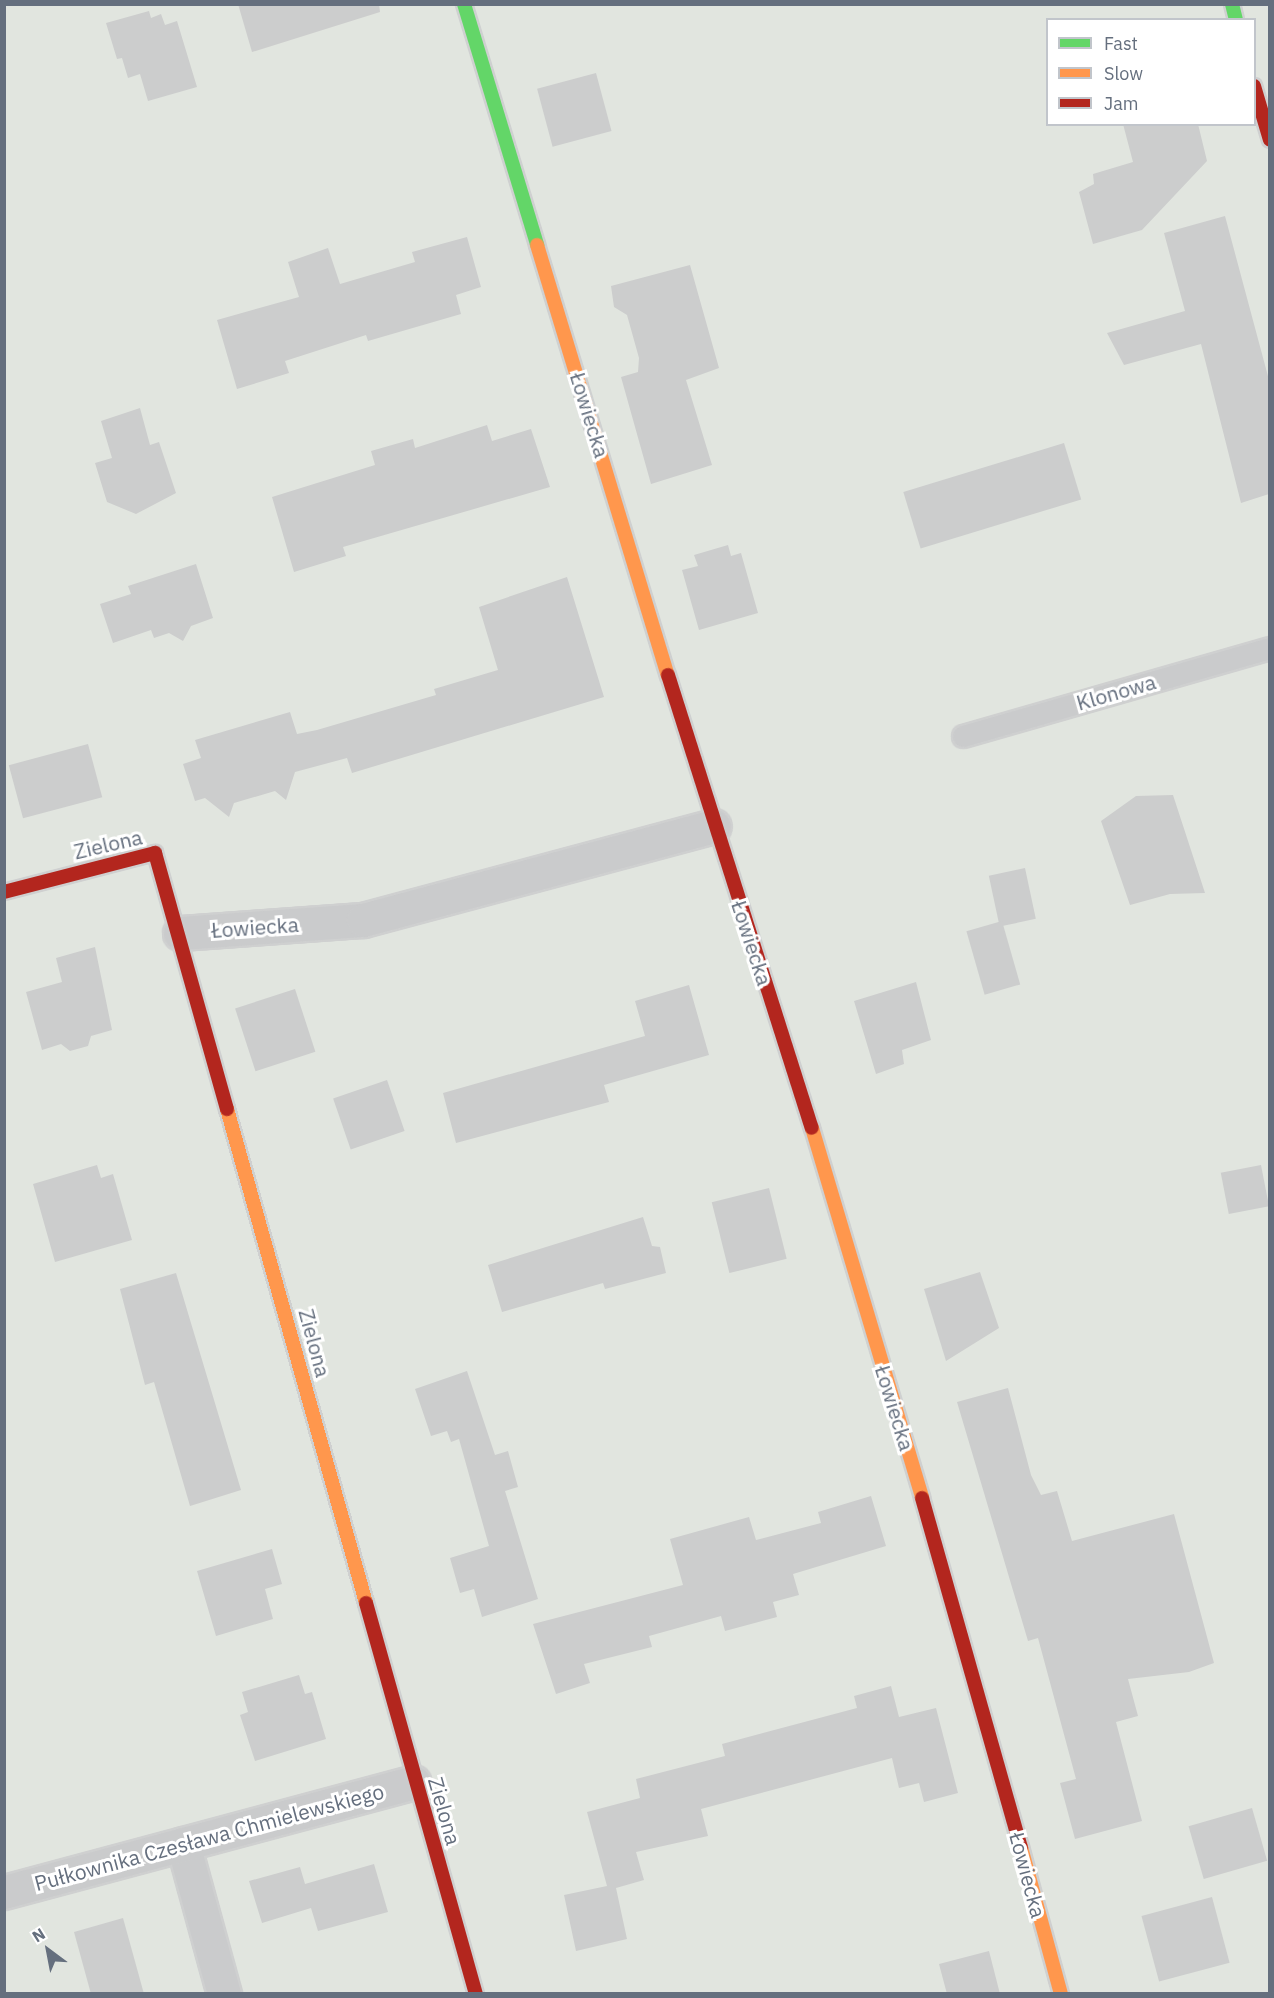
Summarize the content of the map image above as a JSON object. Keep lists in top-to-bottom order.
{
  "streets": {
    "street": ["Łowiecka", "Zielona", "Pułkownika Czesława Chmielewskiego"],
    "lane": ["Klonowa"]
  },
  "crossings": [
    ["Łowiecka", "Zielona"],
    ["Zielona", "Pułkownika Czesława Chmielewskiego"]
  ],
  "legend": ["Fast", "Slow", "Jam"],
  "north": "top left"
}
